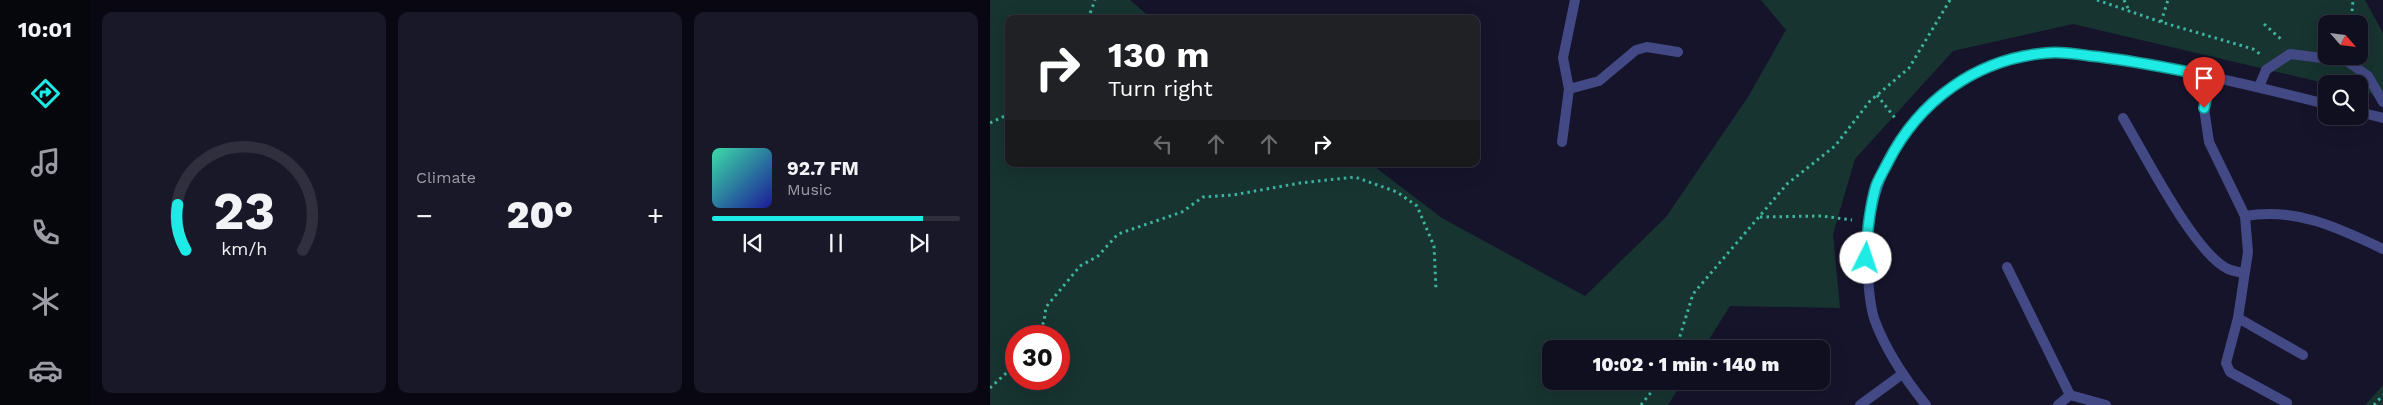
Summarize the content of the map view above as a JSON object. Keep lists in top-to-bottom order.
{
  "north": "bottom right",
  "page": {
    "tabs": "10:01",
    "tile": "Climate",
    "turn": ["130 m", "Turn right"],
    "song": ["92.7 FM", "Music"],
    "heat": ["−", "20°", "+"],
    "limit": "30",
    "trip": "10:02 · 1 min · 140 m",
    "gauge": ["23", "km/h"]
  }
}
